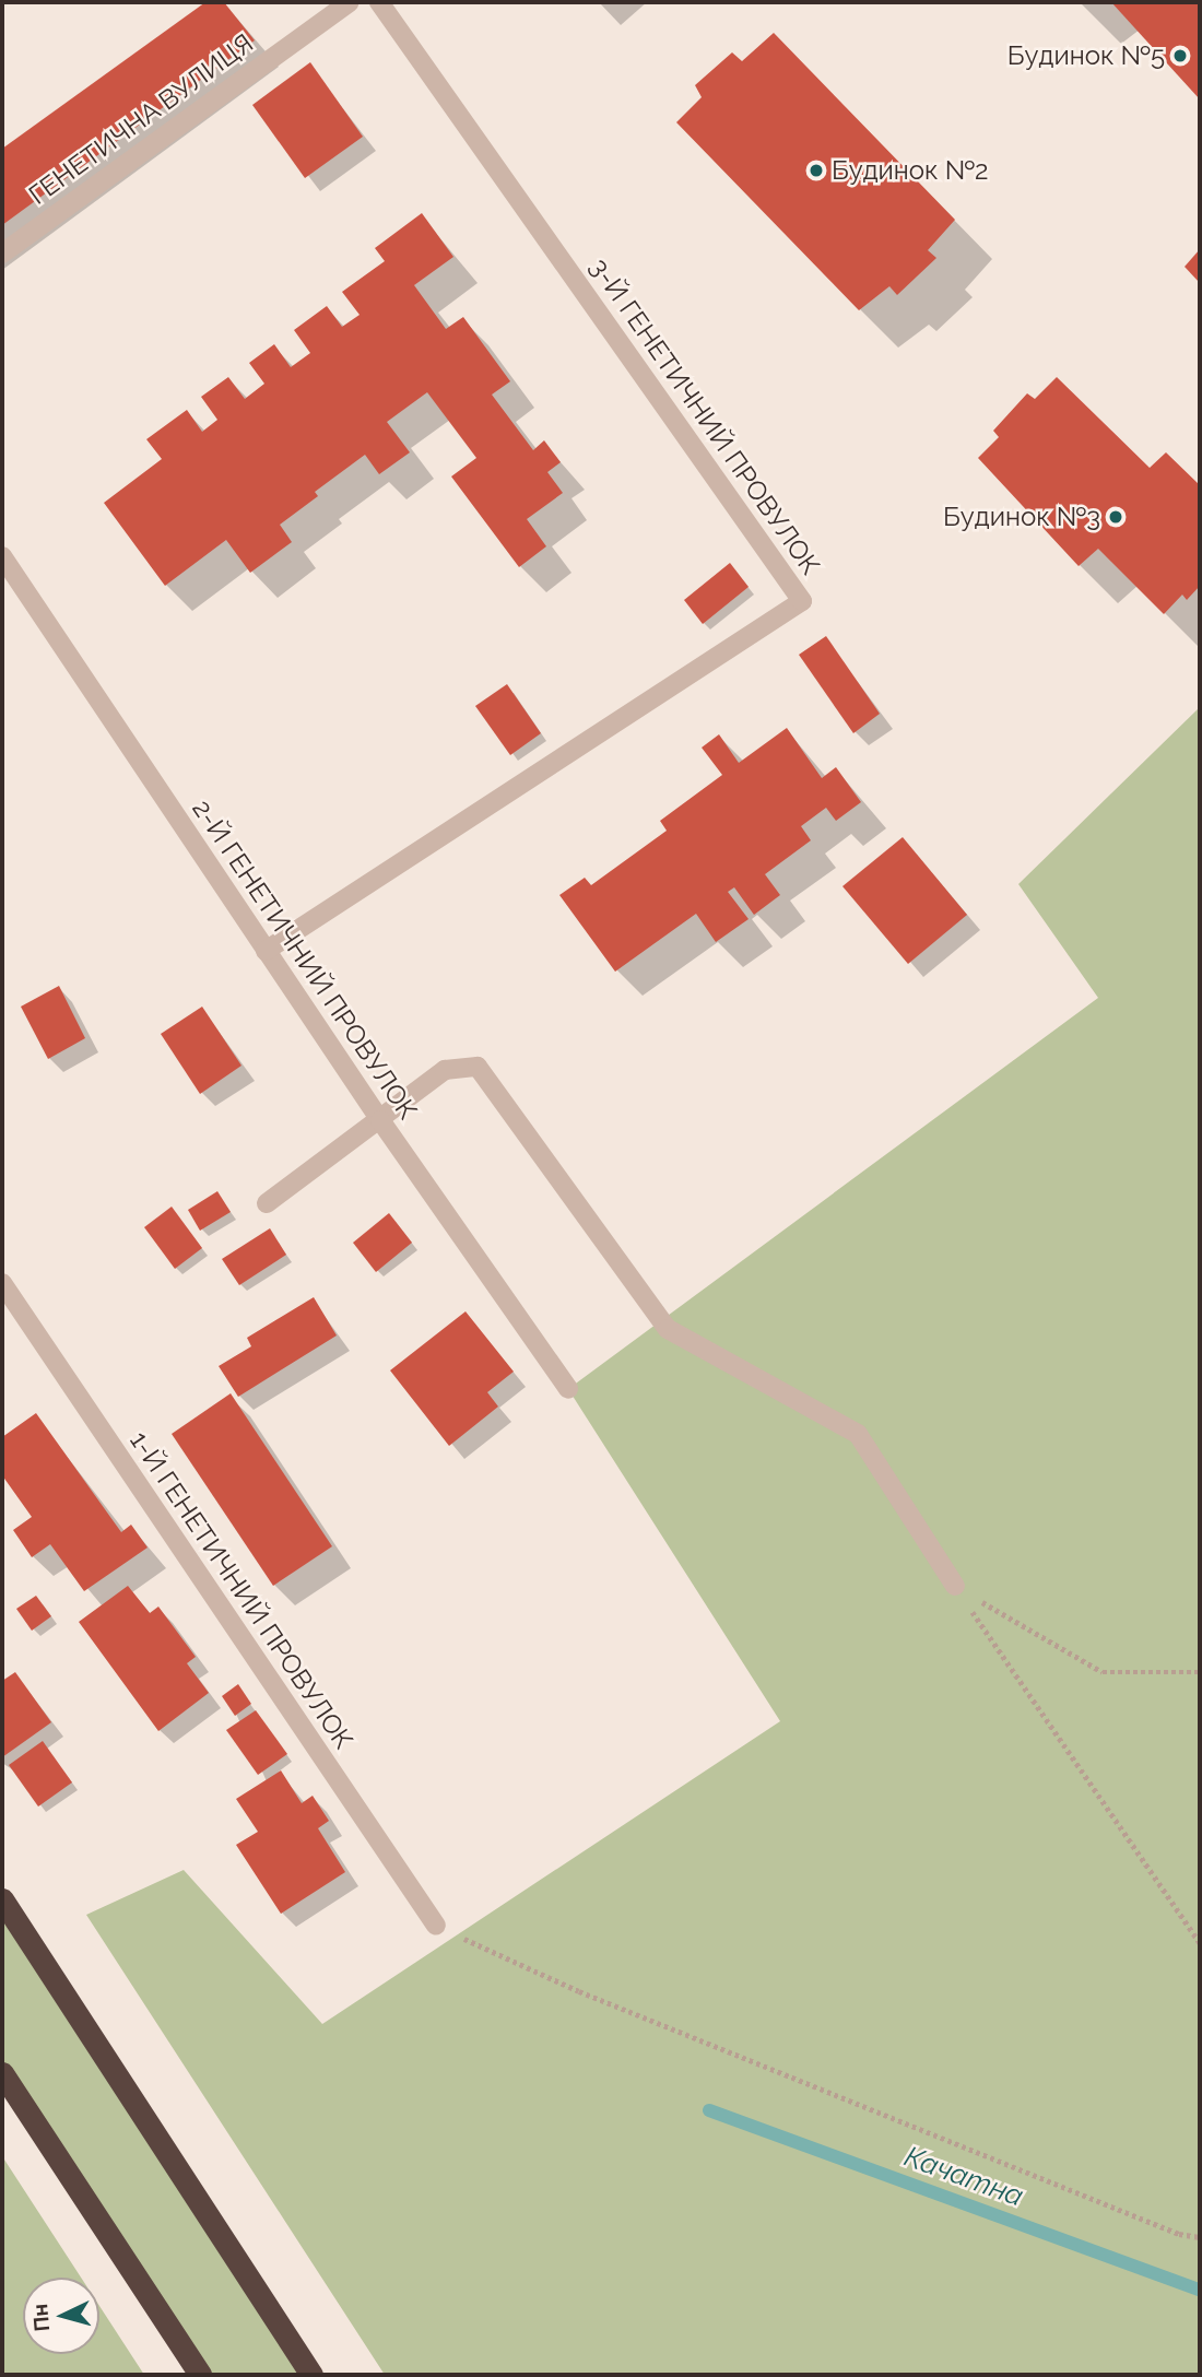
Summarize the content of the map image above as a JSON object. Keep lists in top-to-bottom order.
{
  "streets": {
    "street": [
      "ГЕНЕТИЧНА ВУЛИЦЯ",
      "3-Й ГЕНЕТИЧНИЙ ПРОВУЛОК",
      "2-Й ГЕНЕТИЧНИЙ ПРОВУЛОК",
      "1-Й ГЕНЕТИЧНИЙ ПРОВУЛОК"
    ]
  },
  "crossings": [
    ["3-Й ГЕНЕТИЧНИЙ ПРОВУЛОК", "2-Й ГЕНЕТИЧНИЙ ПРОВУЛОК"]
  ],
  "water": ["Качатна"],
  "places": ["Будинок №5", "Будинок №2", "Будинок №3"],
  "north": "left"
}
